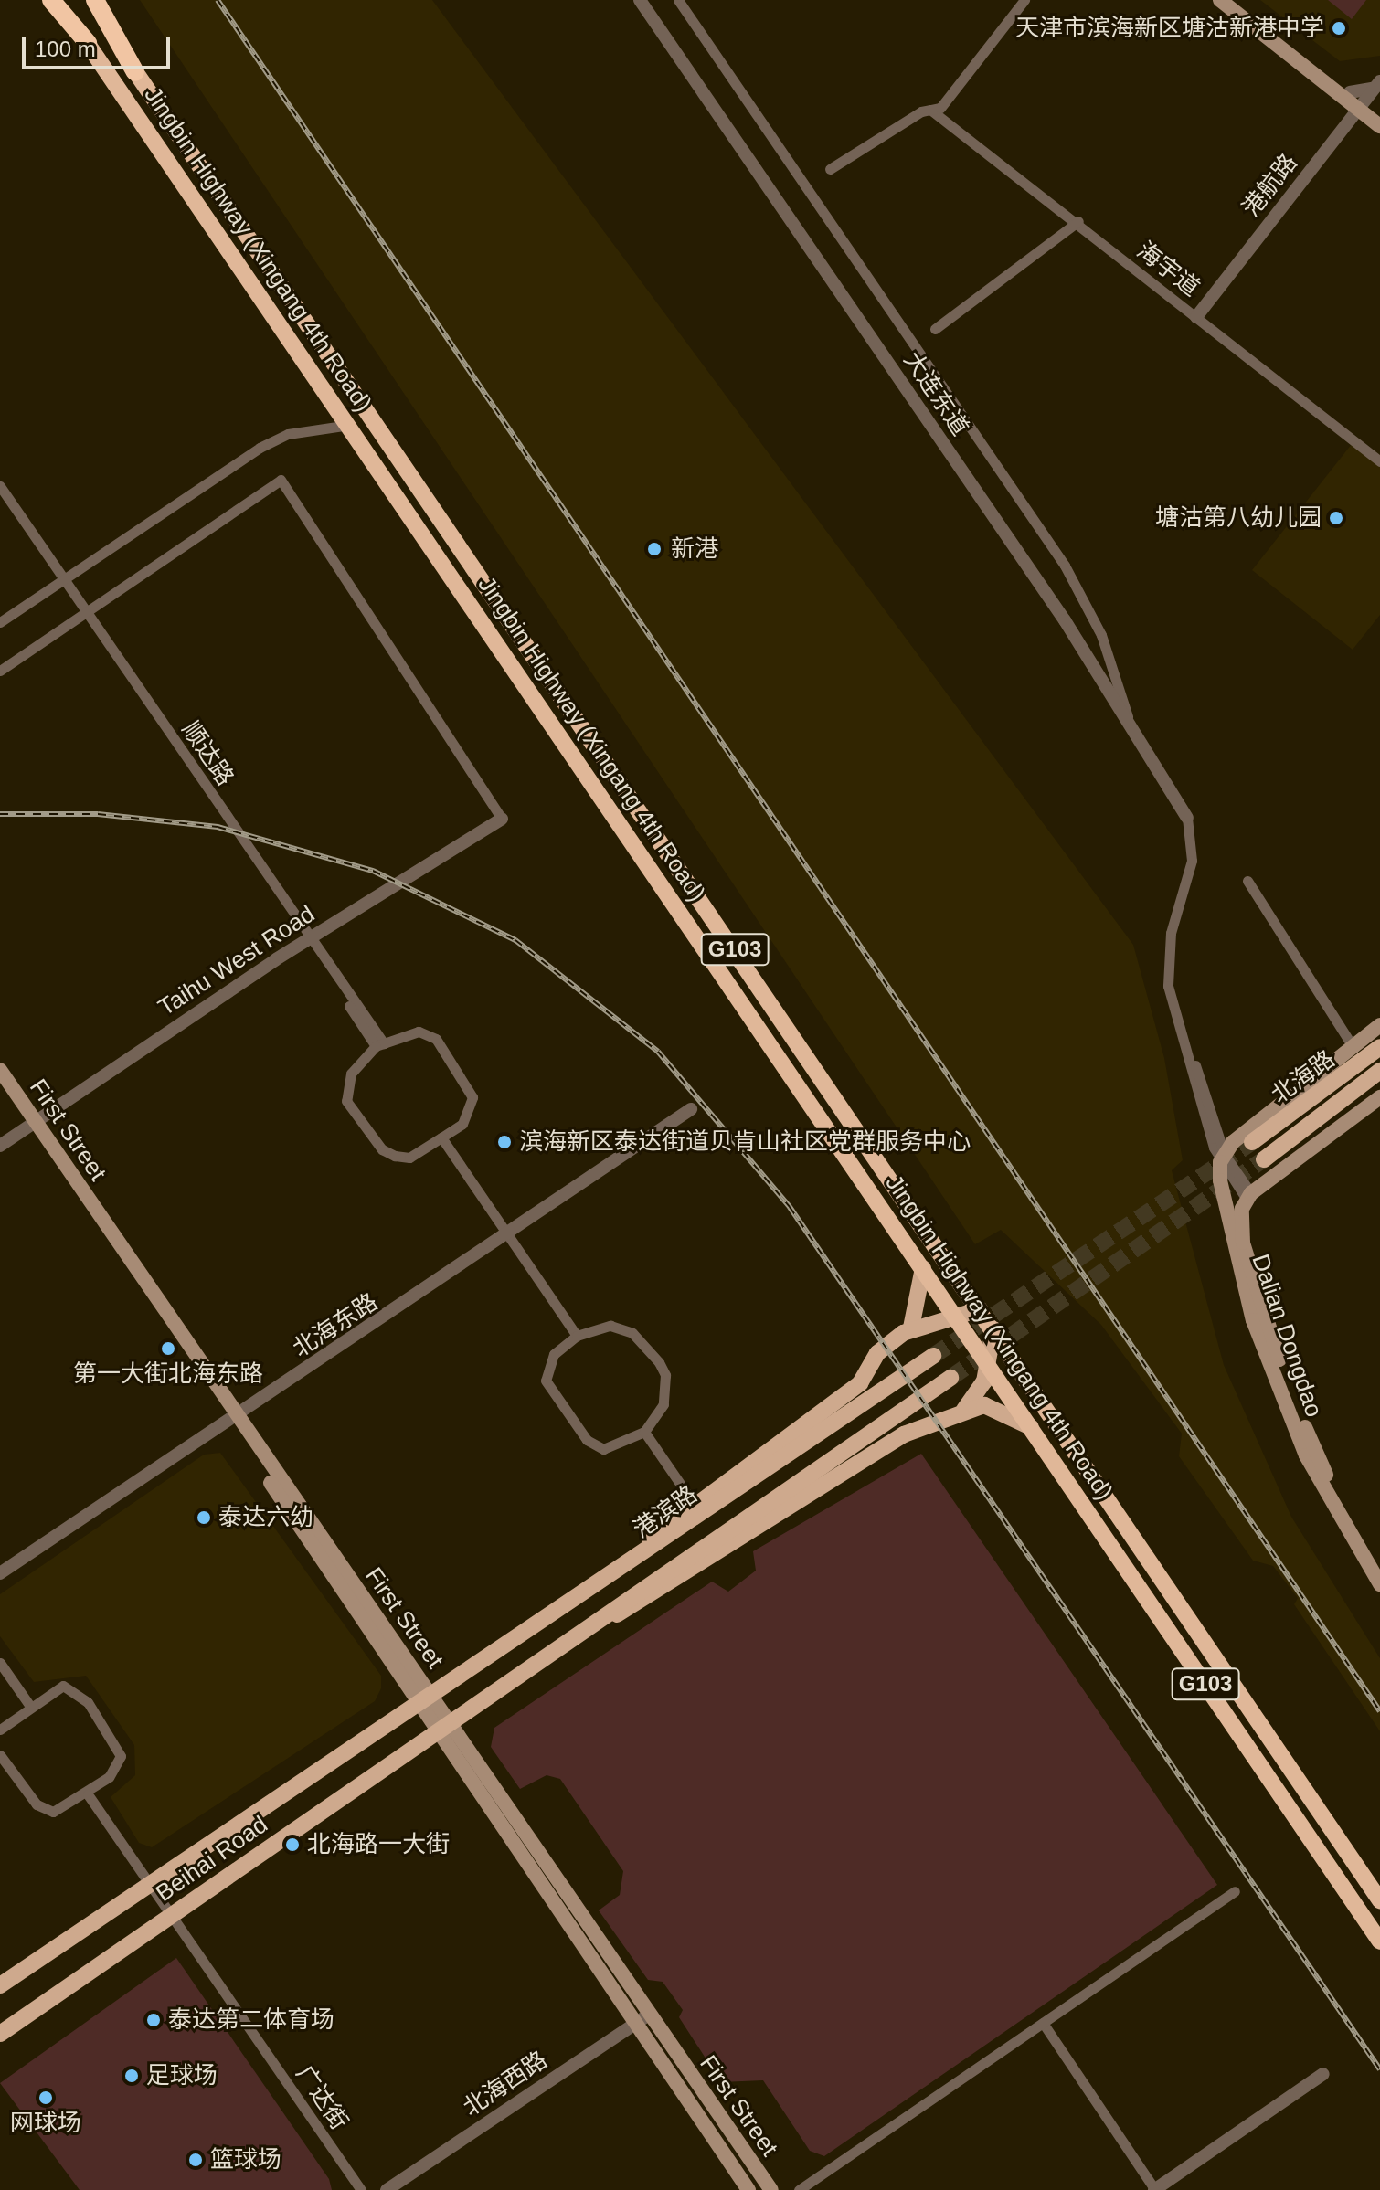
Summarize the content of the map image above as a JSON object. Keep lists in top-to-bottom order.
{
  "streets": {
    "highway": ["Jingbin Highway (Xingang 4th Road)", "G103"],
    "main road": [
      "北海路",
      "First Street",
      "Dalian Dongdao",
      "港滨路",
      "Beihai Road"
    ],
    "street": [
      "港航路",
      "海宇道",
      "大连东道",
      "顺达路",
      "Taihu West Road",
      "北海东路",
      "北海西路",
      "广达街"
    ]
  },
  "crossings": [
    ["港航路", "海宇道"],
    ["顺达路", "Taihu West Road"],
    ["Taihu West Road", "First Street"],
    ["First Street", "北海东路"],
    ["First Street", "港滨路"],
    ["First Street", "Beihai Road"],
    ["First Street", "北海西路"],
    ["港滨路", "Beihai Road"],
    ["Beihai Road", "广达街"]
  ],
  "places": [
    "天津市滨海新区塘沽新港中学",
    "塘沽第八幼儿园",
    "新港",
    "滨海新区泰达街道贝肯山社区党群服务中心",
    "第一大街北海东路",
    "泰达六幼",
    "北海路一大街",
    "泰达第二体育场",
    "足球场",
    "网球场",
    "篮球场"
  ],
  "scale_bar": "100 m"
}
